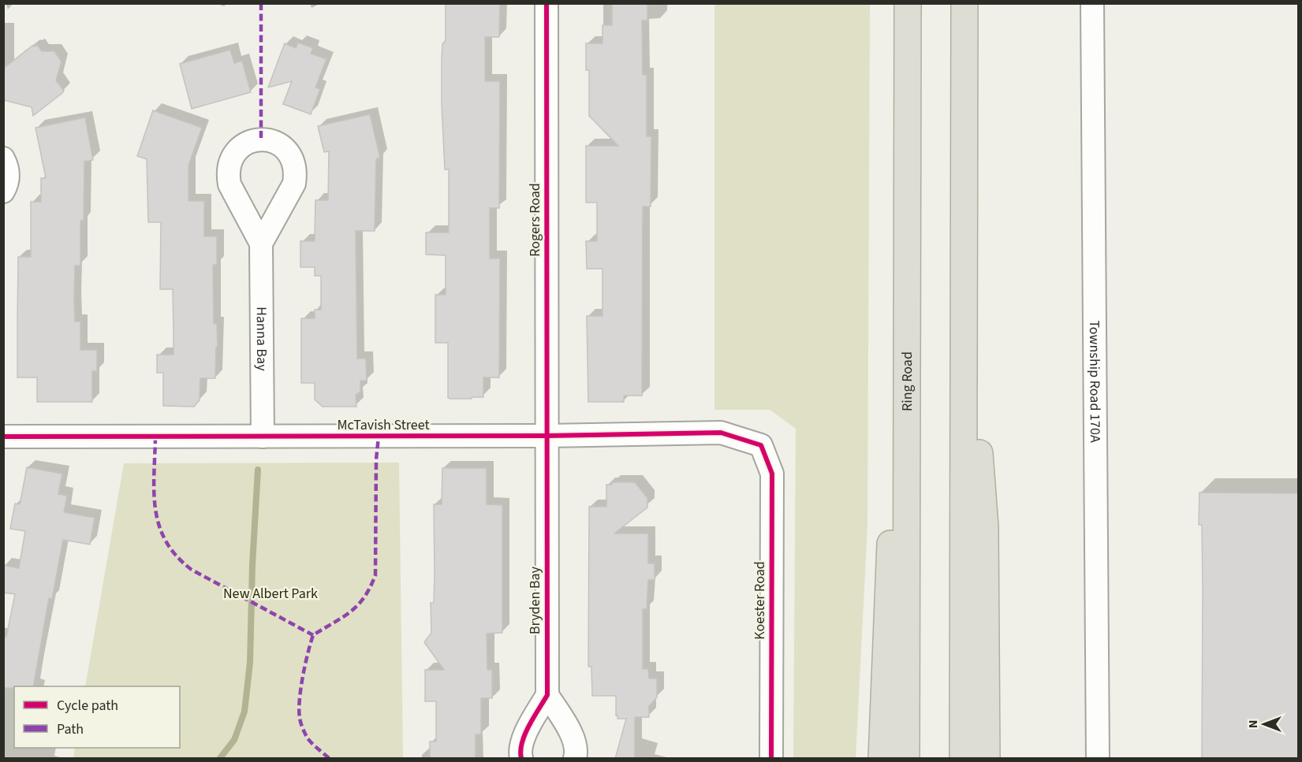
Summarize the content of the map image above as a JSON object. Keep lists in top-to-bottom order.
{
  "streets": {
    "highway": ["Ring Road"],
    "street": [
      "Rogers Road",
      "Hanna Bay",
      "Township Road 170A",
      "McTavish Street",
      "Bryden Bay",
      "Koester Road"
    ]
  },
  "crossings": [
    ["Rogers Road", "McTavish Street"],
    ["Rogers Road", "Bryden Bay"],
    ["Hanna Bay", "McTavish Street"],
    ["McTavish Street", "Bryden Bay"],
    ["McTavish Street", "Koester Road"]
  ],
  "parks": ["New Albert Park"],
  "legend": ["Cycle path", "Path"],
  "north": "left"
}
